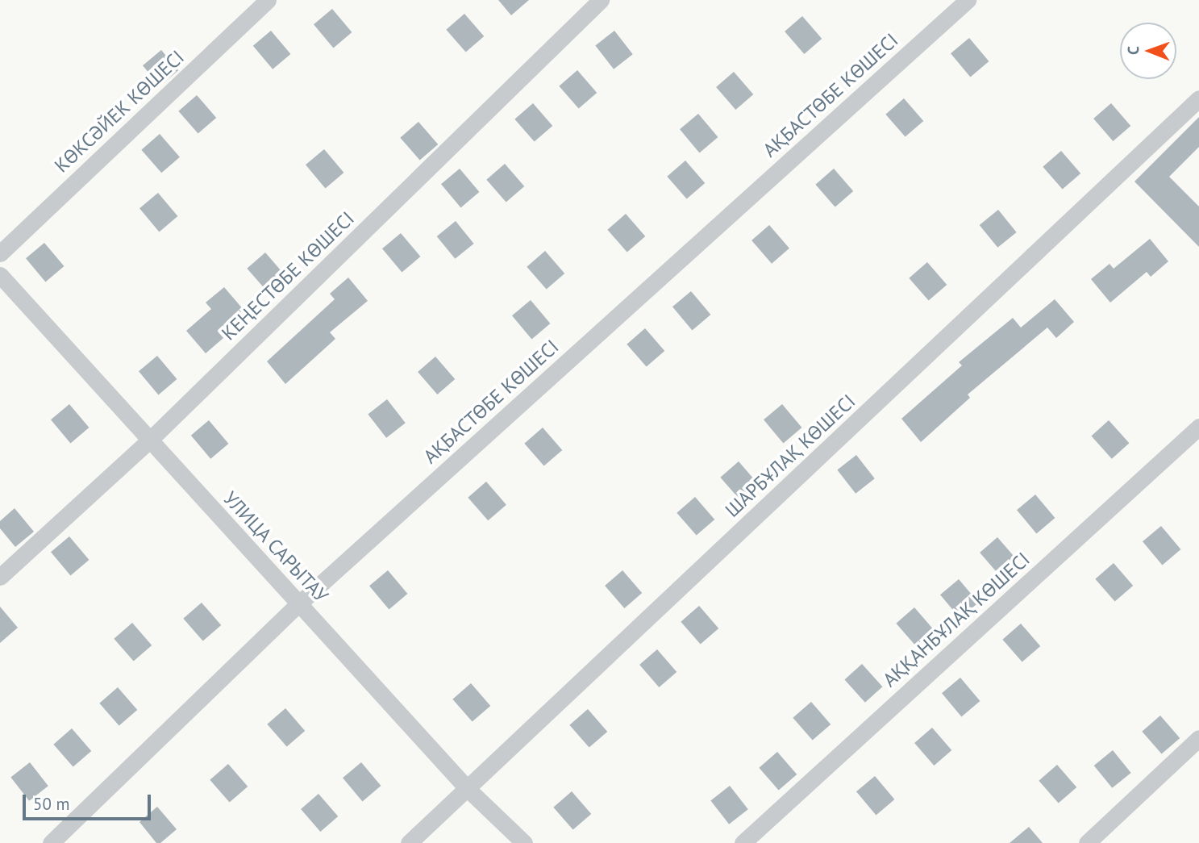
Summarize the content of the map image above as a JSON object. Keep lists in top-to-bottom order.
{
  "streets": {
    "street": [
      "АҚБАСТӨБЕ КӨШЕСІ",
      "КӨКСӘЙЕК КӨШЕСІ",
      "КЕҢЕСТӨБЕ КӨШЕСІ",
      "ШАРБҰЛАҚ КӨШЕСІ",
      "УЛИЦА САРЫТАУ",
      "АҚҚАНБҰЛАҚ КӨШЕСІ"
    ]
  },
  "crossings": [
    ["АҚБАСТӨБЕ КӨШЕСІ", "УЛИЦА САРЫТАУ"],
    ["КЕҢЕСТӨБЕ КӨШЕСІ", "УЛИЦА САРЫТАУ"],
    ["ШАРБҰЛАҚ КӨШЕСІ", "УЛИЦА САРЫТАУ"]
  ],
  "scale_bar": "50 m",
  "north": "left"
}
